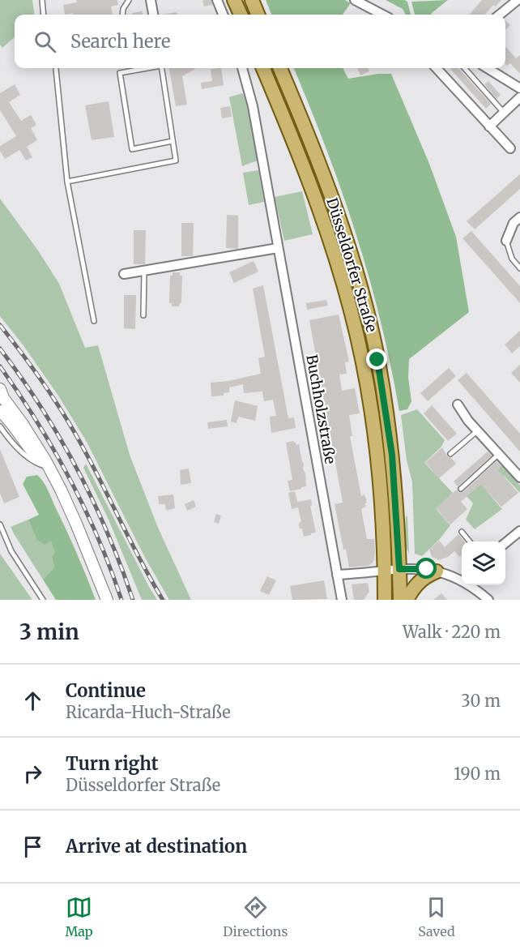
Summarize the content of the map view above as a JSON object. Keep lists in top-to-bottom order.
{
  "streets": {
    "main road": ["Düsseldorfer Straße"],
    "street": ["Buchholzstraße"]
  },
  "page": {
    "search": "Search here",
    "heading": ["3 min", "Walk · 220 m"],
    "list": [
      ["Continue", "Ricarda-Huch-Straße", "30 m"],
      ["Turn right", "Düsseldorfer Straße", "190 m"],
      "Arrive at destination"
    ],
    "nav": ["Map", "Directions", "Saved"]
  }
}
